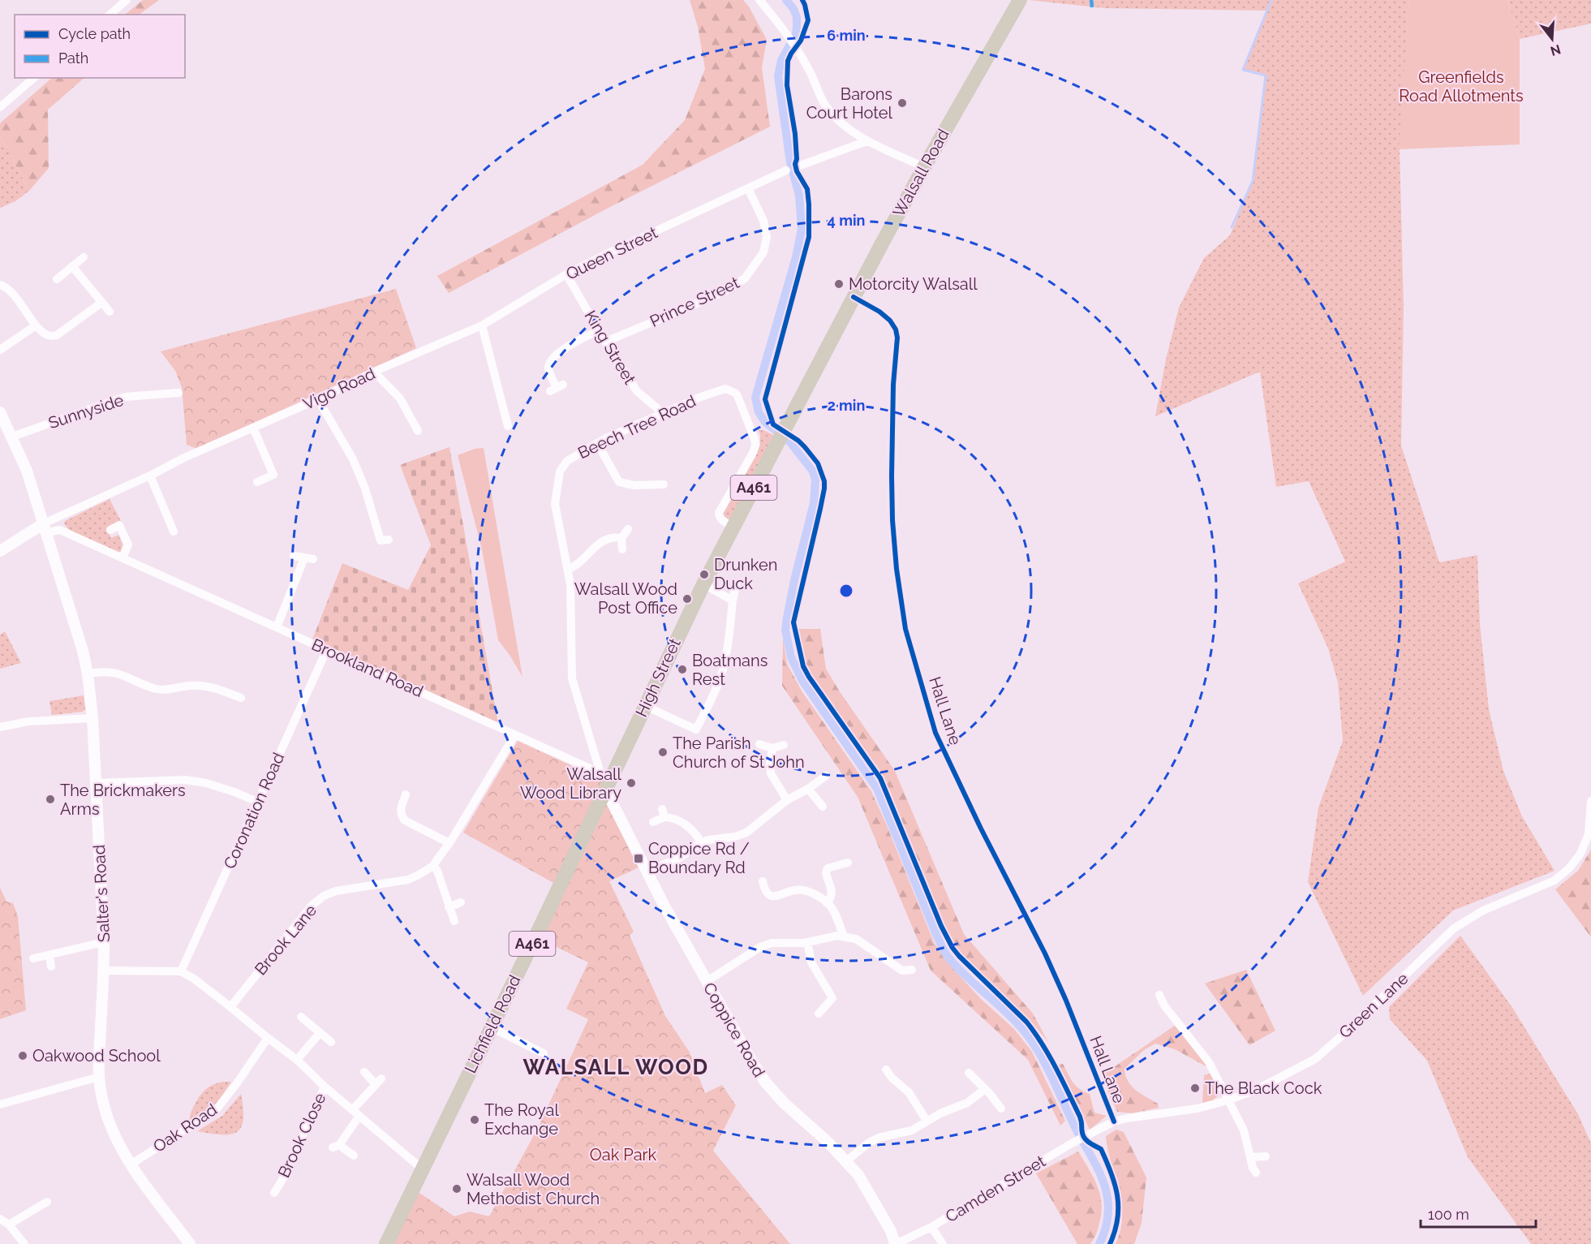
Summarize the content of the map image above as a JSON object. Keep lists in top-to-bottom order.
{
  "streets": {
    "highway": [
      "Walsall Road",
      "A461",
      "High Street",
      "Lichfield Road"
    ],
    "main road": ["Salter's Road", "Coppice Road"],
    "street": [
      "Queen Street",
      "Prince Street",
      "King Street",
      "Vigo Road",
      "Sunnyside",
      "Beech Tree Road",
      "Brookland Road",
      "Hall Lane",
      "Coronation Road",
      "Brook Lane",
      "Green Lane",
      "Oak Road",
      "Brook Close",
      "Camden Street"
    ]
  },
  "crossings": [
    ["Walsall Road", "High Street"],
    ["Walsall Road", "Hall Lane"],
    ["Queen Street", "Prince Street"],
    ["Queen Street", "King Street"],
    ["Queen Street", "Vigo Road"],
    ["Prince Street", "King Street"],
    ["King Street", "Beech Tree Road"],
    ["Vigo Road", "Brookland Road"],
    ["Vigo Road", "Salter's Road"],
    ["Sunnyside", "Salter's Road"],
    ["Beech Tree Road", "Brookland Road"],
    ["Beech Tree Road", "High Street"],
    ["Beech Tree Road", "Lichfield Road"],
    ["Beech Tree Road", "Coppice Road"],
    ["Brookland Road", "High Street"],
    ["Brookland Road", "Coronation Road"],
    ["Brookland Road", "Salter's Road"],
    ["Brookland Road", "Brook Lane"],
    ["Brookland Road", "Lichfield Road"],
    ["Brookland Road", "Coppice Road"],
    ["High Street", "Lichfield Road"],
    ["High Street", "Coppice Road"],
    ["Hall Lane", "Green Lane"],
    ["Salter's Road", "Oak Road"],
    ["Green Lane", "Camden Street"],
    ["Lichfield Road", "Coppice Road"],
    ["Coppice Road", "Camden Street"]
  ],
  "districts": ["WALSALL WOOD"],
  "parks": ["Greenfields Road Allotments", "Oak Park"],
  "places": {
    "other": [
      "Barons Court Hotel",
      "Motorcity Walsall",
      "Drunken Duck",
      "Walsall Wood Post Office",
      "Boatmans Rest",
      "The Parish Church of St John",
      "Walsall Wood Library",
      "The Brickmakers Arms",
      "Oakwood School",
      "The Black Cock",
      "The Royal Exchange",
      "Walsall Wood Methodist Church"
    ],
    "transit": ["Coppice Rd / Boundary Rd"]
  },
  "legend": ["Cycle path", "Path"],
  "scale_bar": "100 m",
  "north": "bottom",
  "rings": ["6 min", "4 min", "2 min"]
}
